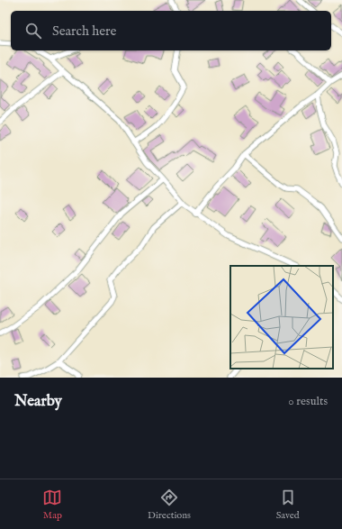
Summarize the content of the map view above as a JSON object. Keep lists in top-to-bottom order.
{
  "page": {
    "search": "Search here",
    "heading": ["Nearby", "0 results"],
    "nav": ["Map", "Directions", "Saved"]
  }
}
